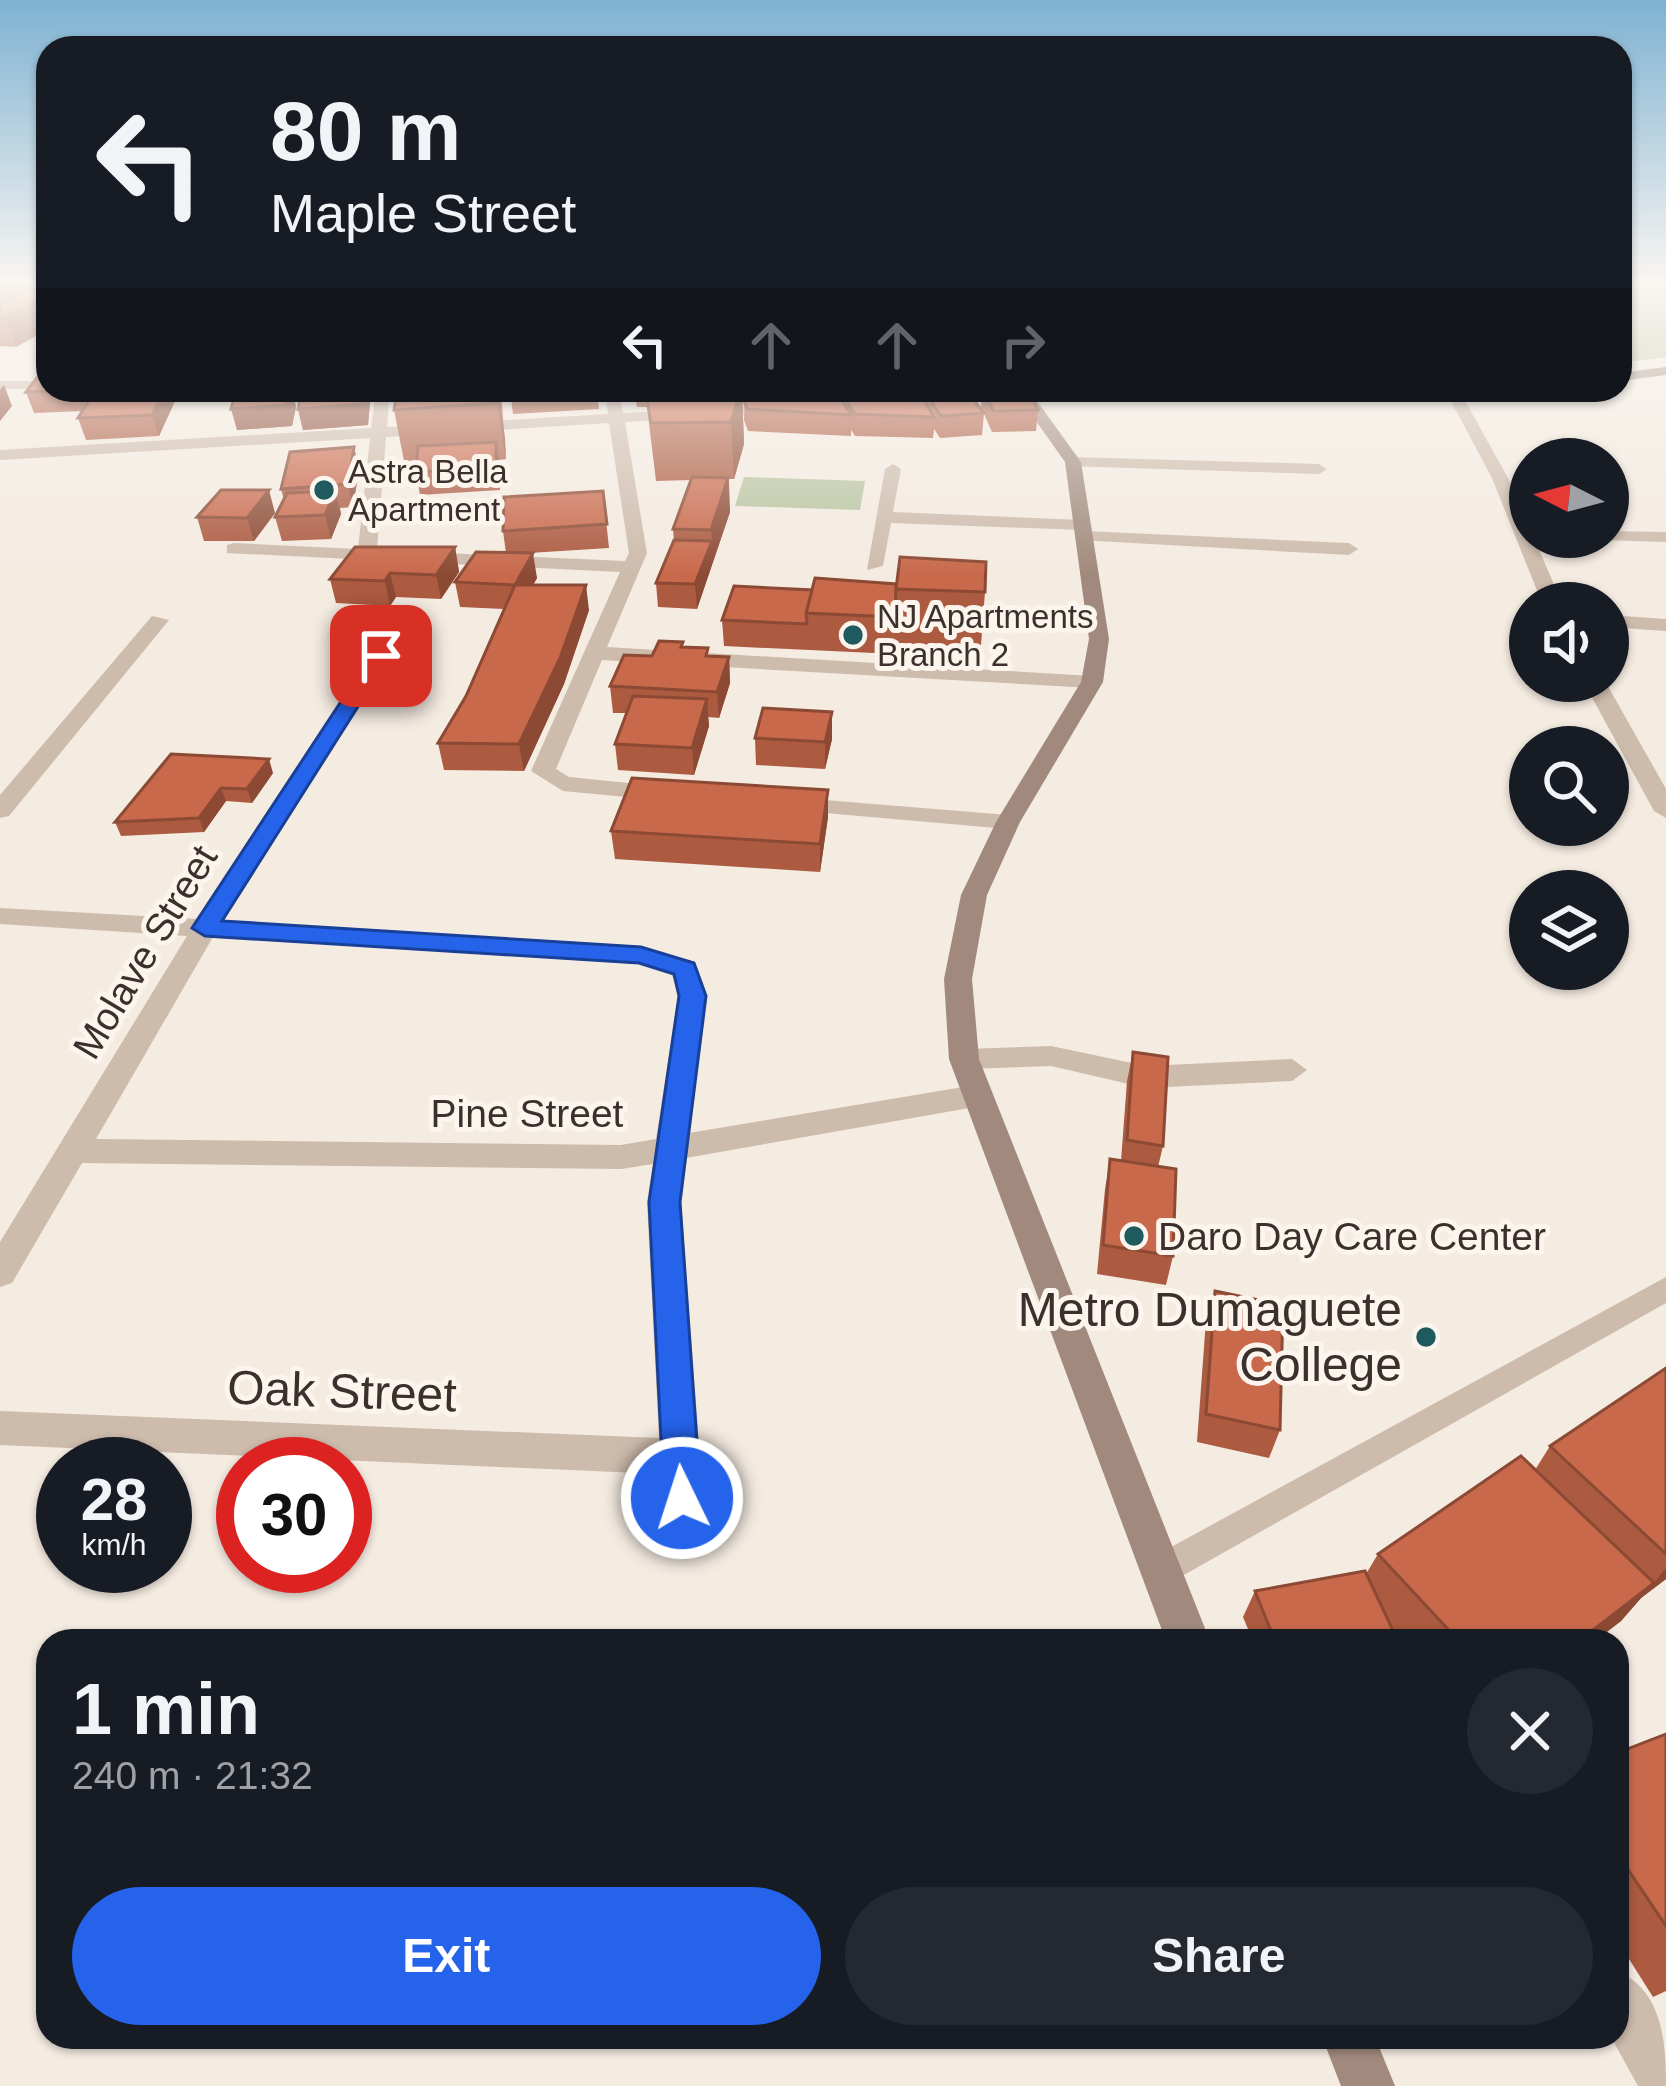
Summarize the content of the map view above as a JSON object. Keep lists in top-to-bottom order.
{
  "streets": {
    "street": ["Molave Street", "Pine Street", "Oak Street"]
  },
  "crossings": [
    ["Molave Street", "Pine Street"]
  ],
  "places": [
    "Astra Bella Apartment",
    "NJ Apartments Branch 2",
    "Daro Day Care Center",
    "Metro Dumaguete College"
  ],
  "north": "left",
  "page": {
    "turn": ["80 m", "Maple Street"],
    "speed": "28 km/h",
    "limit": "30",
    "heading": ["1 min", "240 m · 21:32"],
    "buttons": ["Exit", "Share"]
  }
}
